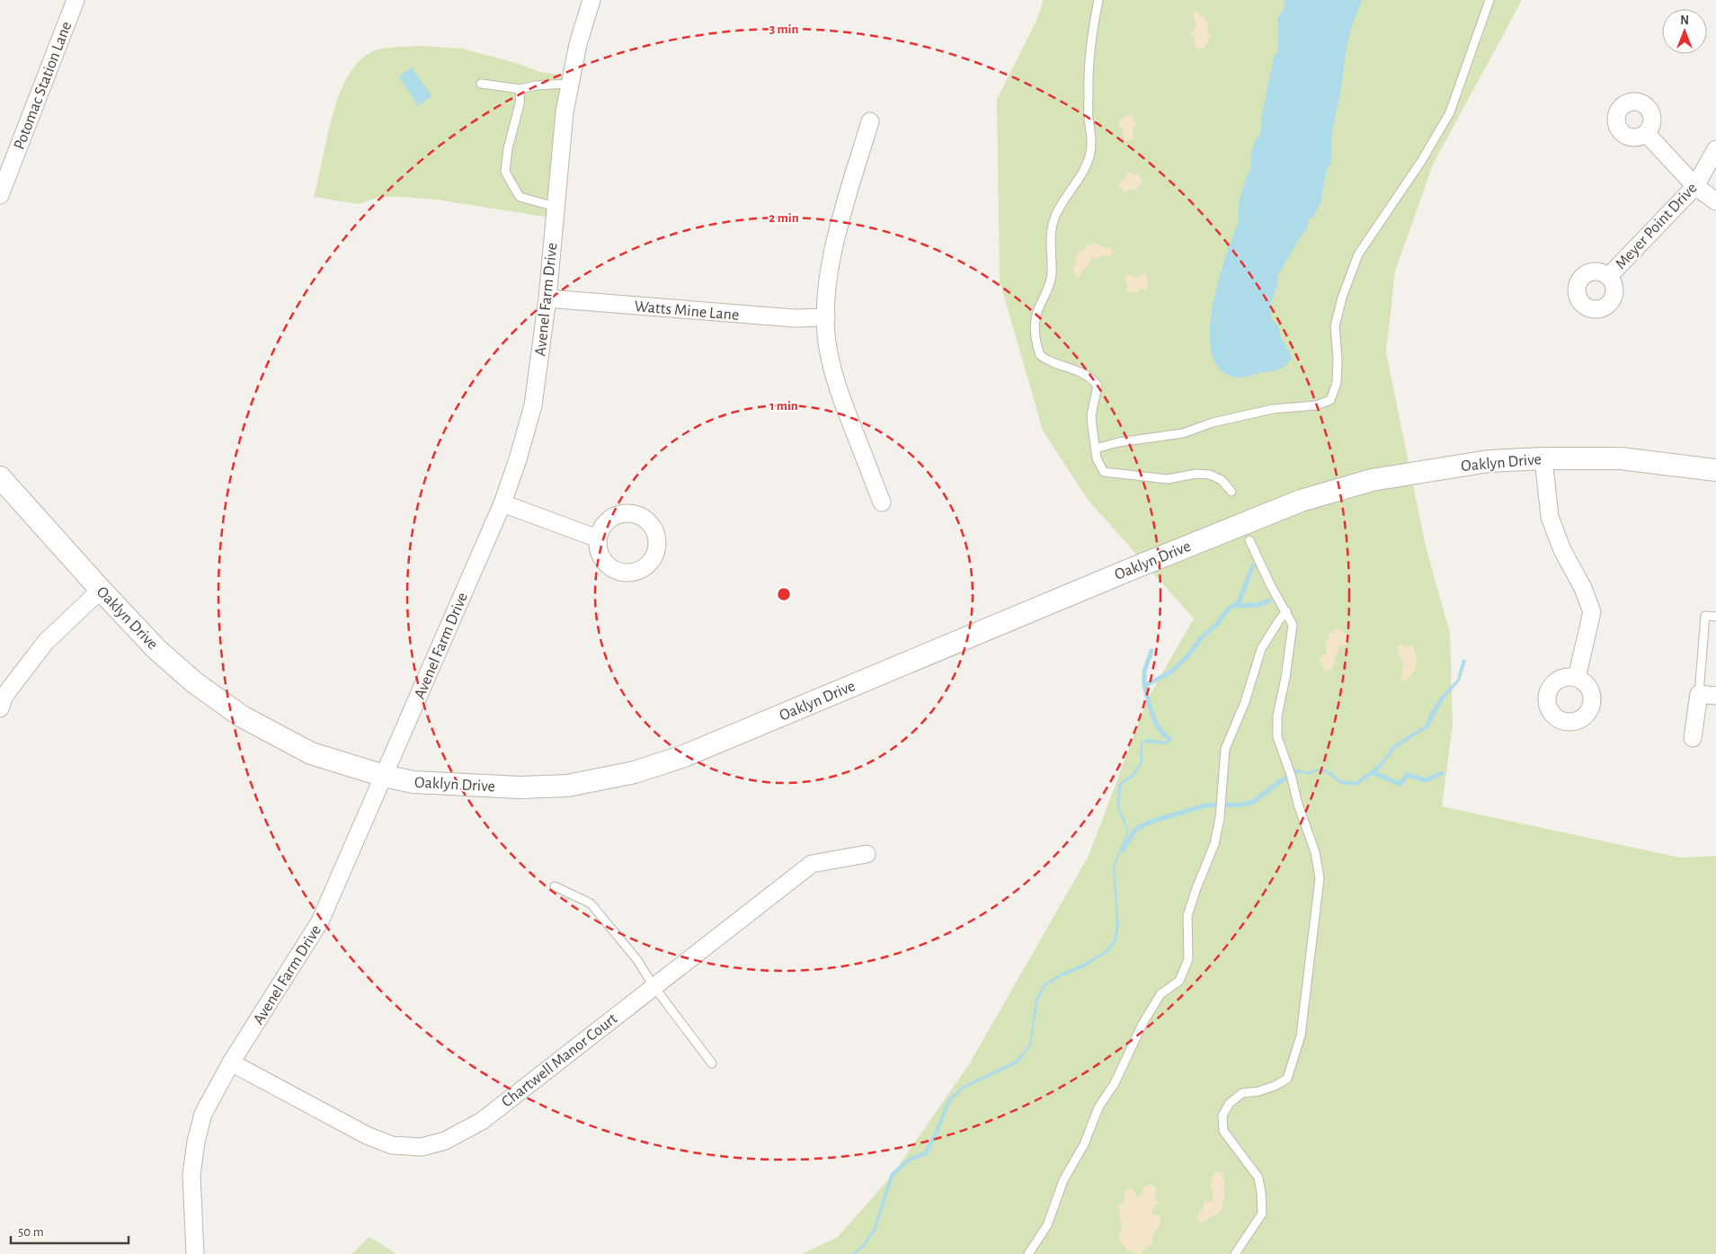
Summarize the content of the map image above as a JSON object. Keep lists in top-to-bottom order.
{
  "streets": {
    "street": [
      "Potomac Station Lane",
      "Meyer Point Drive",
      "Avenel Farm Drive",
      "Watts Mine Lane",
      "Oaklyn Drive",
      "Chartwell Manor Court"
    ]
  },
  "crossings": [
    ["Avenel Farm Drive", "Watts Mine Lane"],
    ["Avenel Farm Drive", "Oaklyn Drive"],
    ["Avenel Farm Drive", "Chartwell Manor Court"]
  ],
  "scale_bar": "50 m",
  "north": "top",
  "rings": ["3 min", "2 min", "1 min"]
}
